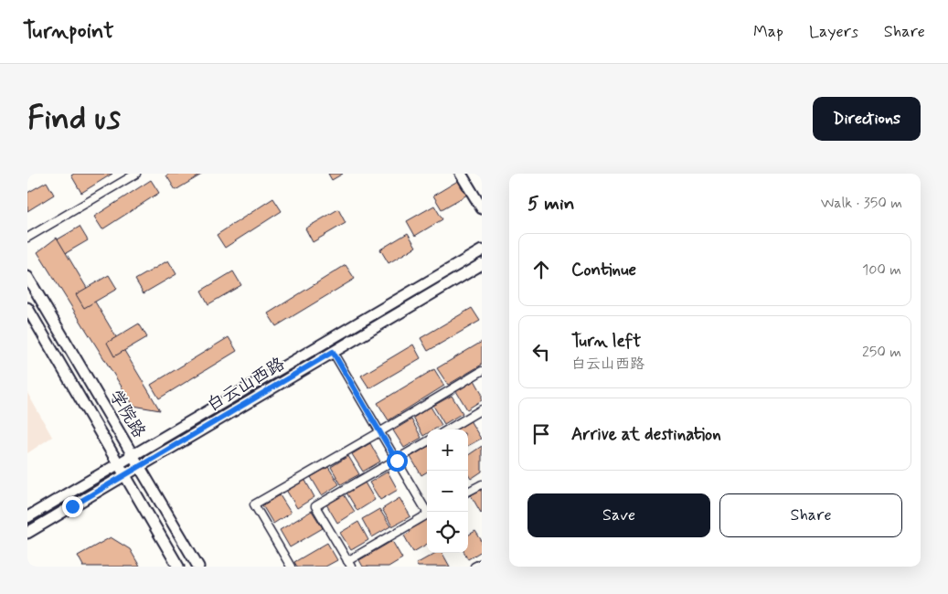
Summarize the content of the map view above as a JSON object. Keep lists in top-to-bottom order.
{
  "streets": {
    "main road": ["白云山西路", "学院路"]
  },
  "crossings": [
    ["白云山西路", "学院路"]
  ],
  "page": {
    "header": "Turnpoint",
    "nav": ["Map", "Layers", "Share"],
    "buttons": [
      "Directions",
      ["Save", "Share"]
    ],
    "title": "Find us",
    "heading": ["5 min", "Walk · 350 m"],
    "list": [
      ["Continue", "100 m"],
      ["Turn left", "白云山西路", "250 m"],
      "Arrive at destination"
    ],
    "map_buttons": ["+", "−"]
  }
}
